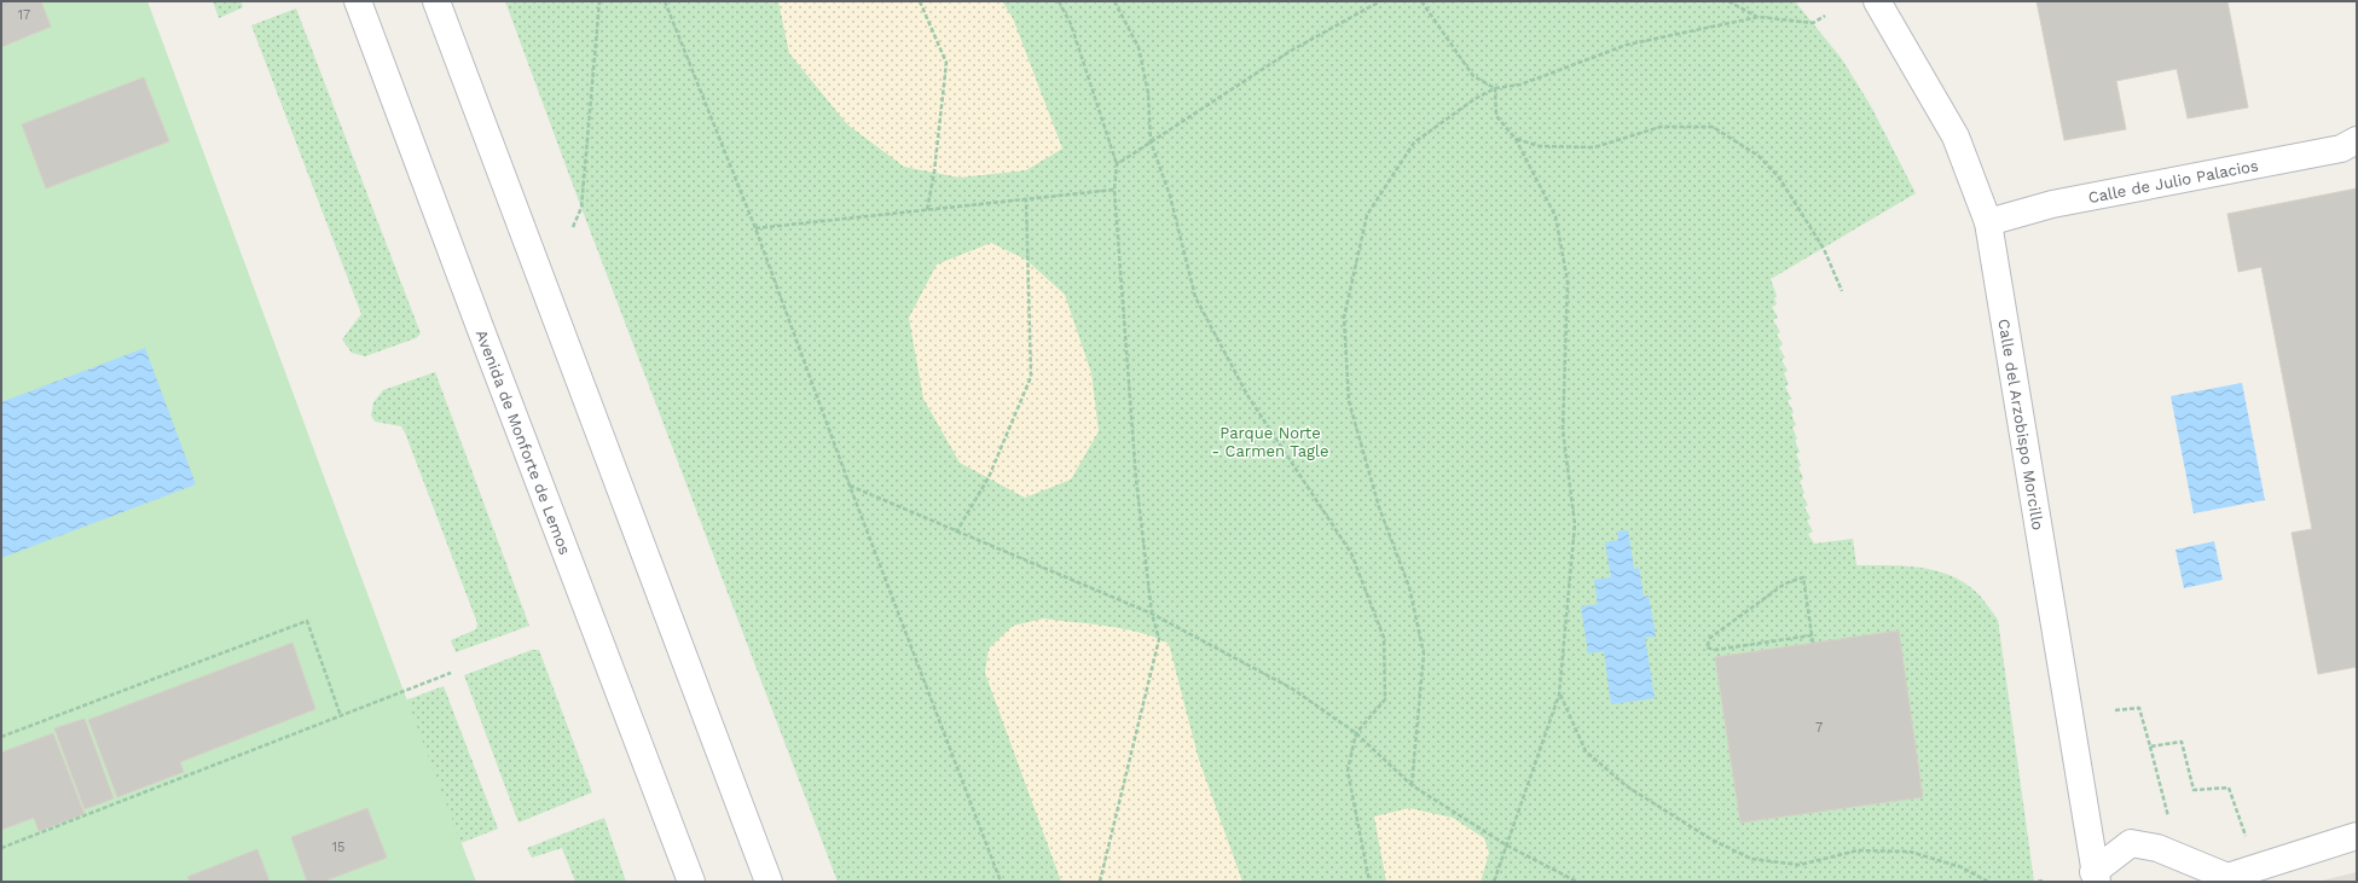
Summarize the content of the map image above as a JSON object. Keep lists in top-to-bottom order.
{
  "streets": {
    "street": ["Calle de Julio Palacios", "Calle del Arzobispo Morcillo", "Avenida de Monforte de Lemos"]
  },
  "crossings": [
    ["Calle de Julio Palacios", "Calle del Arzobispo Morcillo"]
  ],
  "parks": ["Parque Norte - Carmen Tagle"],
  "house_numbers": ["17", "7", "15"]
}
